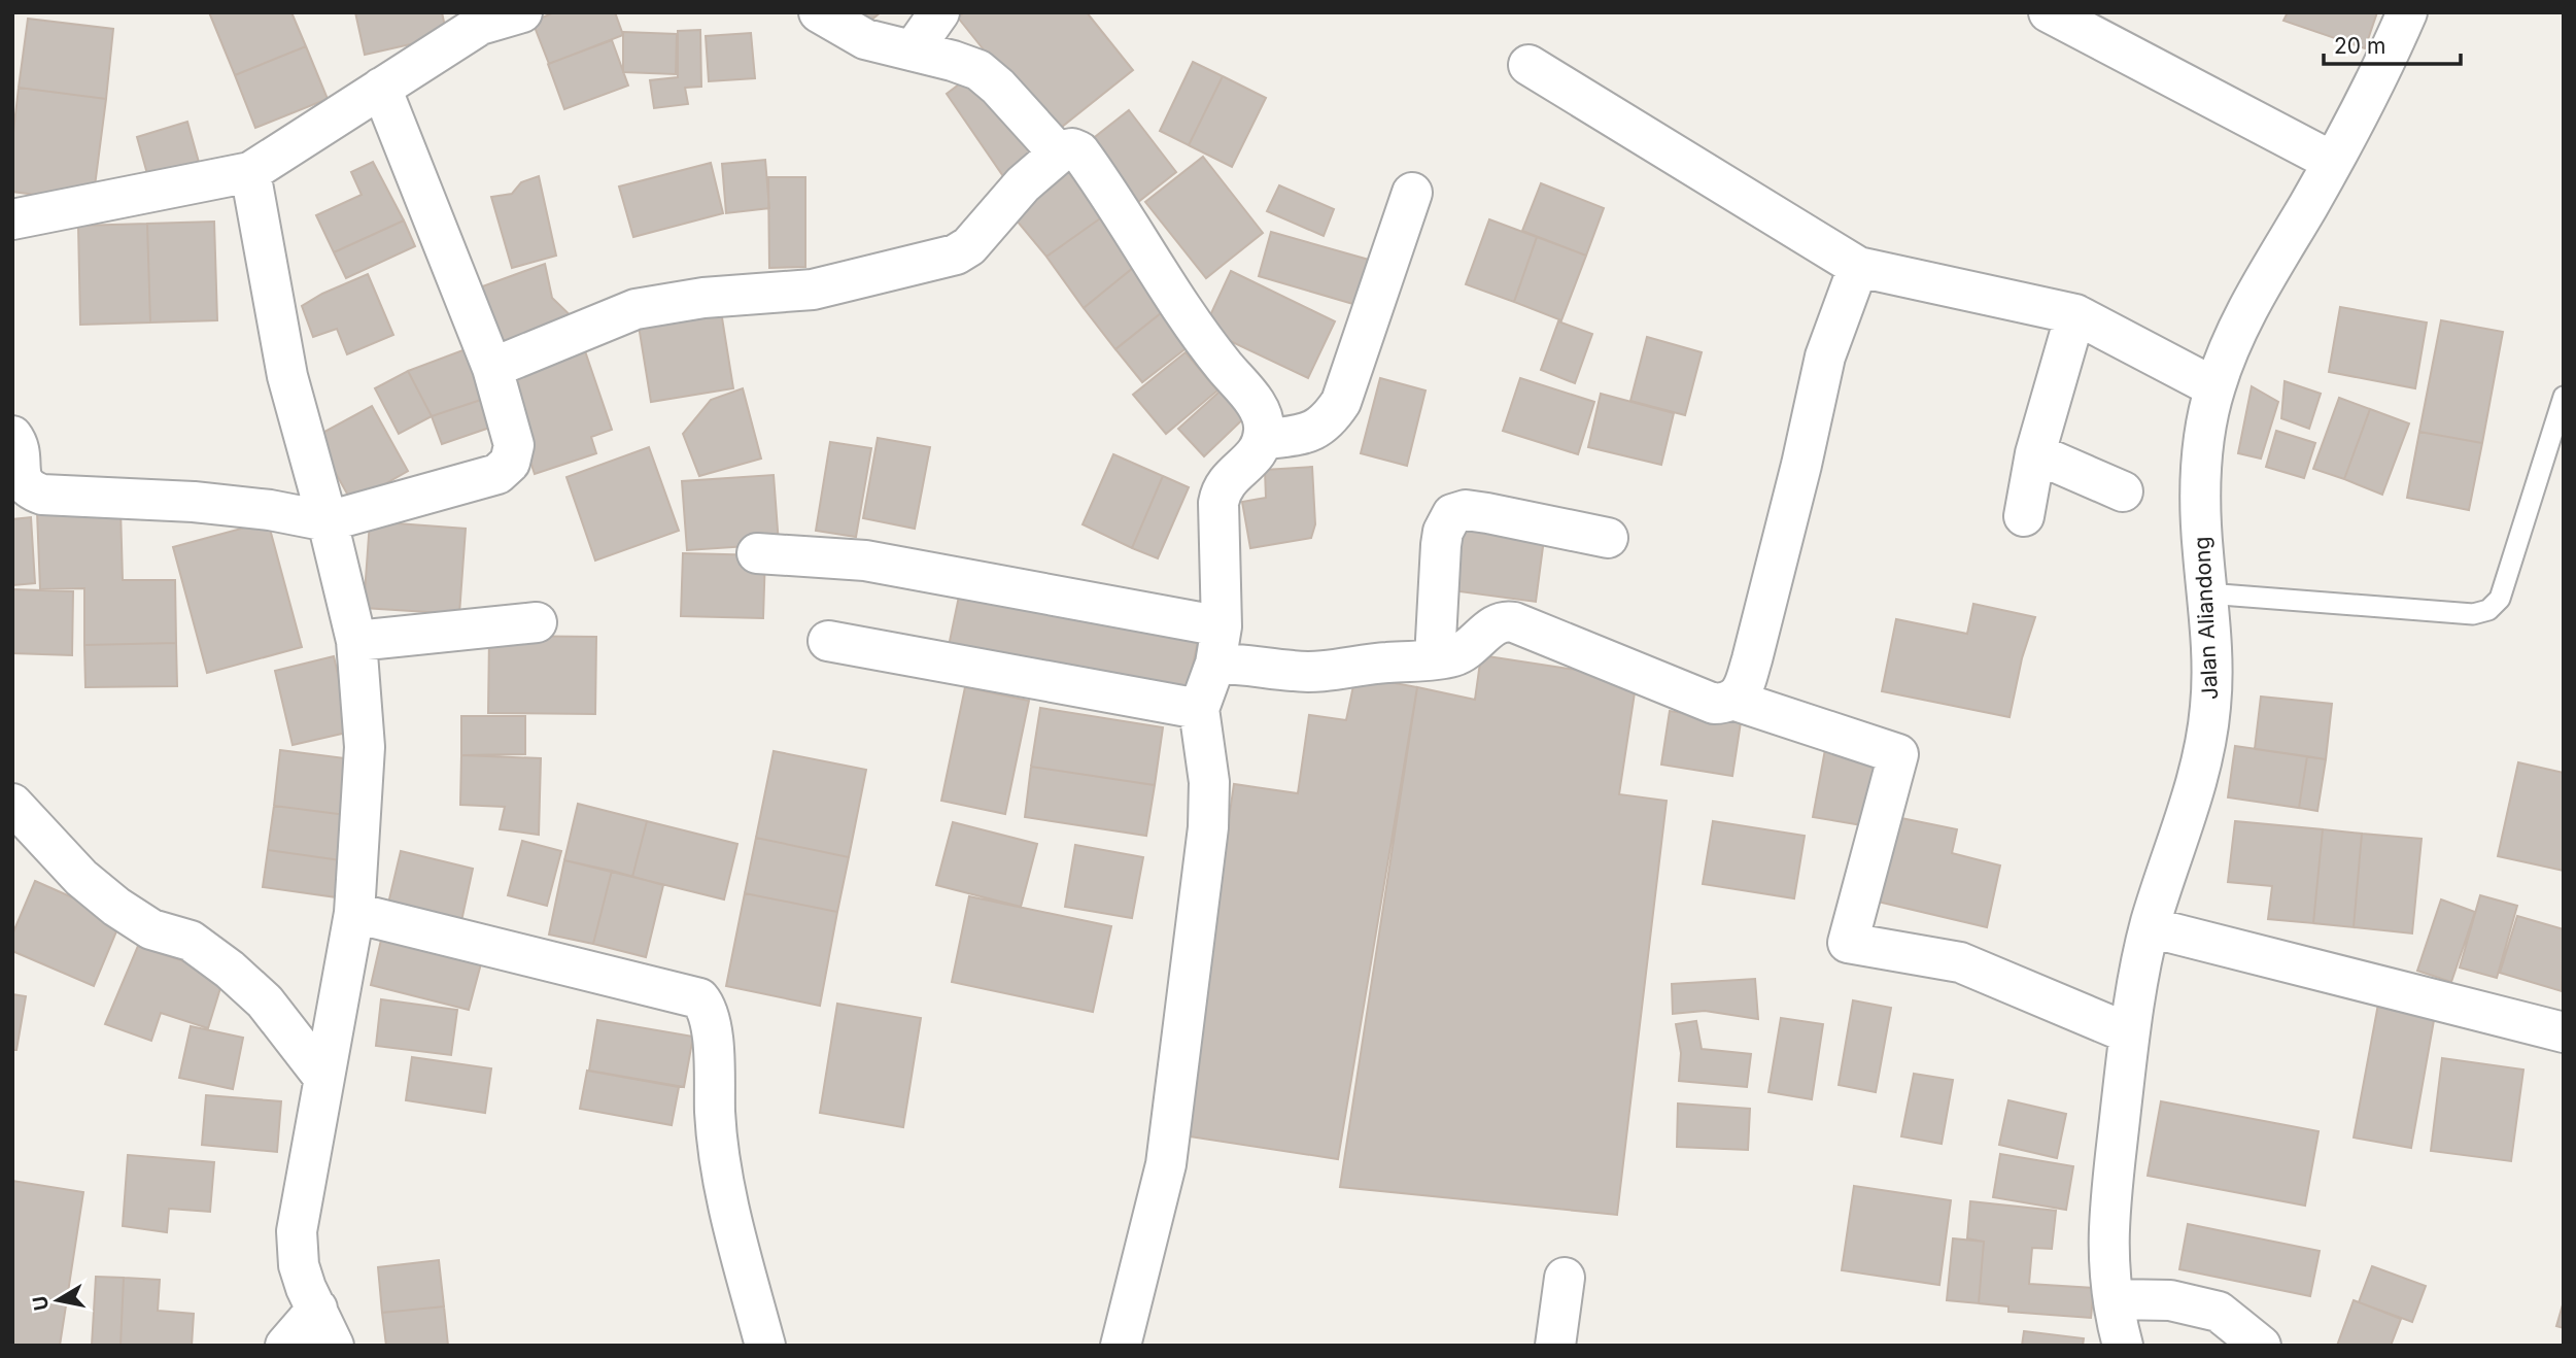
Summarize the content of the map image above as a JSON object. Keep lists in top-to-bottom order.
{
  "streets": {
    "street": ["Jalan Aliandong"]
  },
  "scale_bar": "20 m",
  "north": "left"
}
